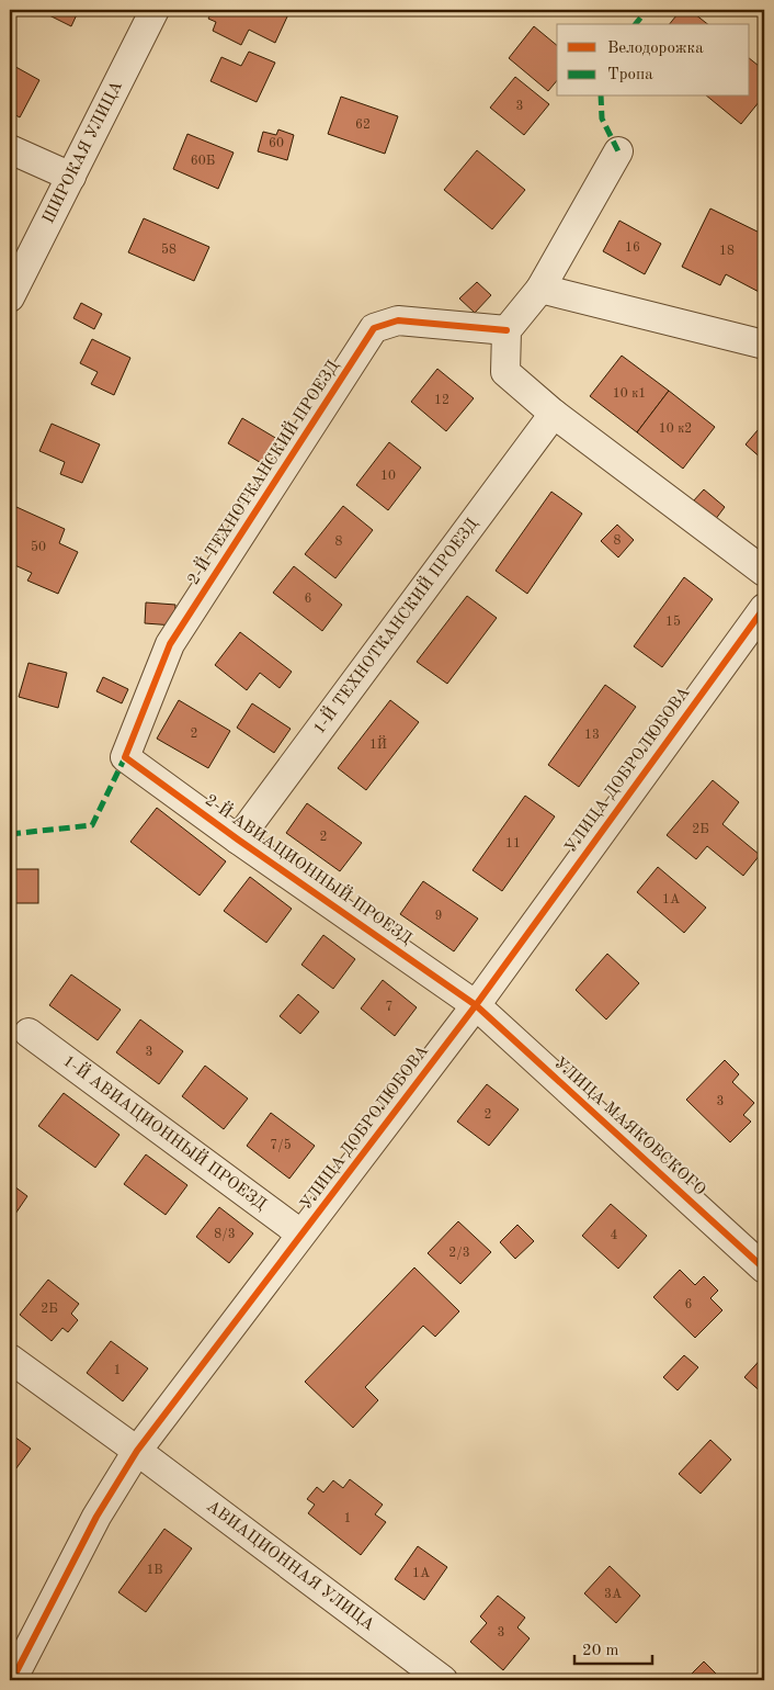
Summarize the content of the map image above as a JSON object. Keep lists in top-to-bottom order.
{
  "streets": {
    "street": [
      "ШИРОКАЯ УЛИЦА",
      "2-Й ТЕХНОТКАНСКИЙ ПРОЕЗД",
      "1-Й ТЕХНОТКАНСКИЙ ПРОЕЗД",
      "УЛИЦА ДОБРОЛЮБОВА",
      "2-Й АВИАЦИОННЫЙ ПРОЕЗД",
      "УЛИЦА МАЯКОВСКОГО",
      "1-Й АВИАЦИОННЫЙ ПРОЕЗД",
      "АВИАЦИОННАЯ УЛИЦА"
    ]
  },
  "crossings": [
    ["2-Й ТЕХНОТКАНСКИЙ ПРОЕЗД", "2-Й АВИАЦИОННЫЙ ПРОЕЗД"],
    ["1-Й ТЕХНОТКАНСКИЙ ПРОЕЗД", "2-Й АВИАЦИОННЫЙ ПРОЕЗД"],
    ["УЛИЦА ДОБРОЛЮБОВА", "2-Й АВИАЦИОННЫЙ ПРОЕЗД"],
    ["УЛИЦА ДОБРОЛЮБОВА", "УЛИЦА МАЯКОВСКОГО"],
    ["УЛИЦА ДОБРОЛЮБОВА", "1-Й АВИАЦИОННЫЙ ПРОЕЗД"],
    ["УЛИЦА ДОБРОЛЮБОВА", "АВИАЦИОННАЯ УЛИЦА"],
    ["2-Й АВИАЦИОННЫЙ ПРОЕЗД", "УЛИЦА МАЯКОВСКОГО"]
  ],
  "house_numbers": [
    "3",
    "62",
    "60",
    "60Б",
    "16",
    "58",
    "18",
    "10 к1",
    "12",
    "10 к2",
    "10",
    "8",
    "8",
    "50",
    "6",
    "15",
    "2",
    "13",
    "1Й",
    "2Б",
    "2",
    "11",
    "1А",
    "9",
    "7",
    "3",
    "3",
    "2",
    "7/5",
    "8/3",
    "4",
    "2/3",
    "6",
    "2Б",
    "1",
    "1",
    "1В",
    "1А",
    "3А",
    "3"
  ],
  "legend": ["Велодорожка", "Тропа"],
  "scale_bar": "20 m"
}
